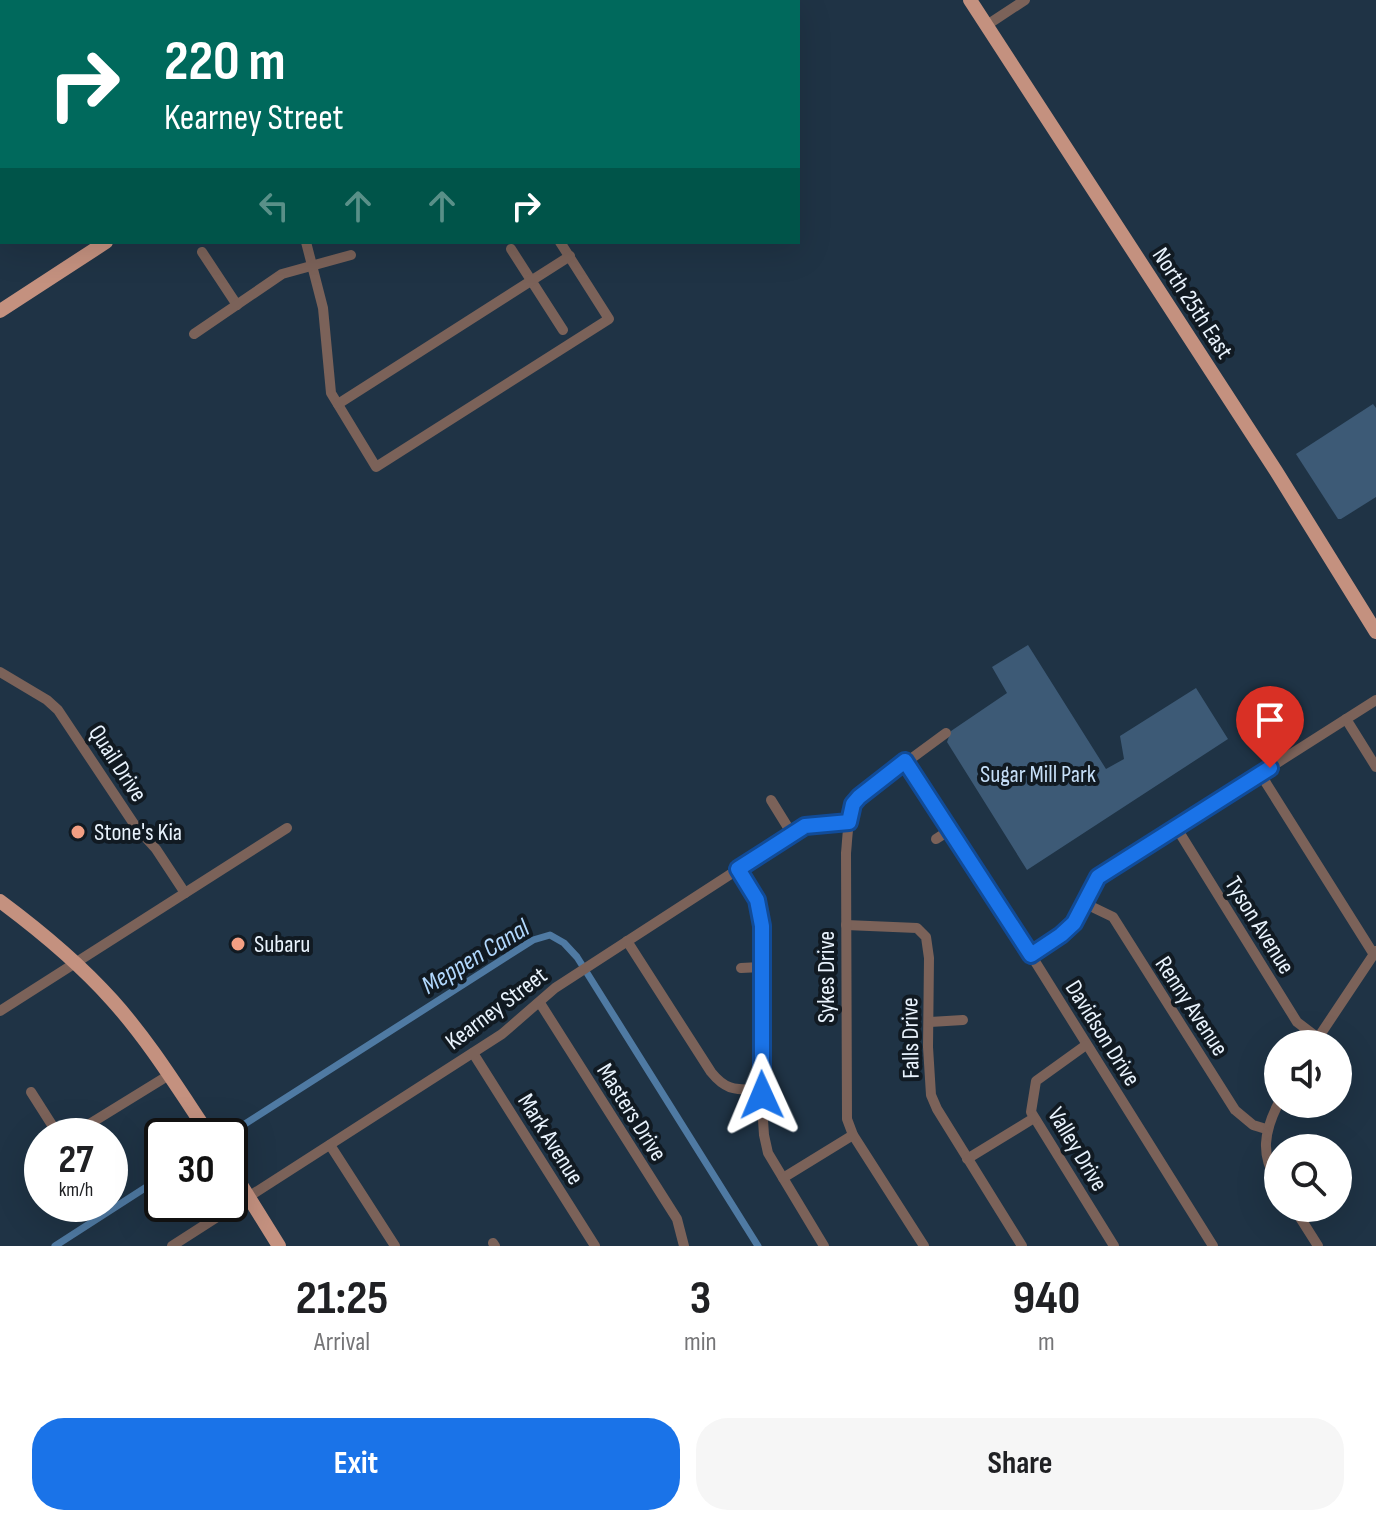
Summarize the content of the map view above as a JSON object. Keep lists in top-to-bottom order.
{
  "streets": {
    "main road": ["North 25th East"],
    "street": [
      "Quail Drive",
      "Tyson Avenue",
      "Sykes Drive",
      "Renny Avenue",
      "Kearney Street",
      "Davidson Drive",
      "Falls Drive",
      "Masters Drive",
      "Mark Avenue",
      "Valley Drive"
    ]
  },
  "crossings": [
    ["Sykes Drive", "Kearney Street"],
    ["Sykes Drive", "Davidson Drive"],
    ["Sykes Drive", "Falls Drive"],
    ["Kearney Street", "Masters Drive"],
    ["Kearney Street", "Mark Avenue"],
    ["Davidson Drive", "Valley Drive"]
  ],
  "water": ["Meppen Canal"],
  "parks": ["Sugar Mill Park"],
  "places": ["Stone's Kia", "Subaru"],
  "page": {
    "turn": ["220 m", "Kearney Street"],
    "speed": "27 km/h",
    "limit": "30",
    "eta": [
      "21:25",
      "Arrival",
      "3",
      "min",
      "940",
      "m"
    ],
    "buttons": ["Exit", "Share"]
  }
}
